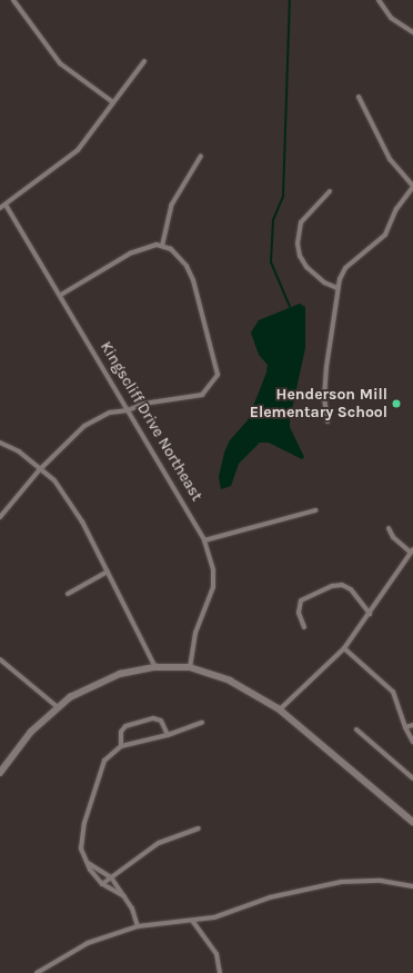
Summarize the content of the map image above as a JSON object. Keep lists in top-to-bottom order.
{
  "streets": {
    "street": ["Kingscliff Drive Northeast"]
  },
  "places": ["Henderson Mill Elementary School"]
}
